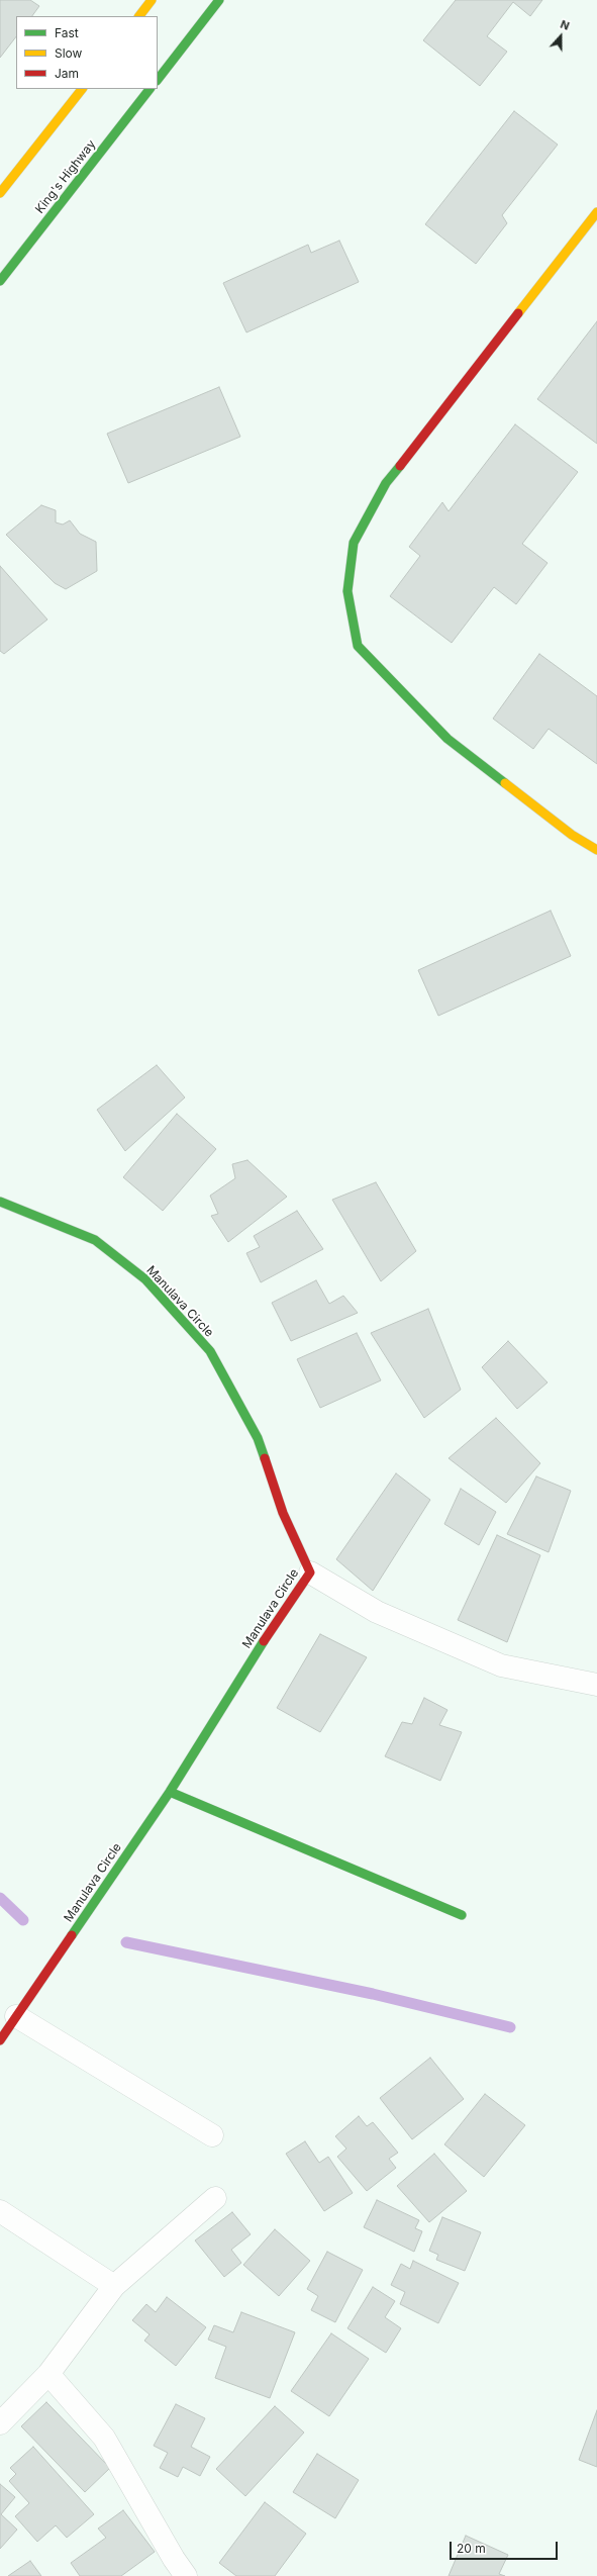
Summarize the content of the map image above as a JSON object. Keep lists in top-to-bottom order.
{
  "streets": {
    "main road": ["King's Highway", "Manulava Circle"]
  },
  "legend": ["Fast", "Slow", "Jam"],
  "scale_bar": "20 m",
  "north": "top"
}
